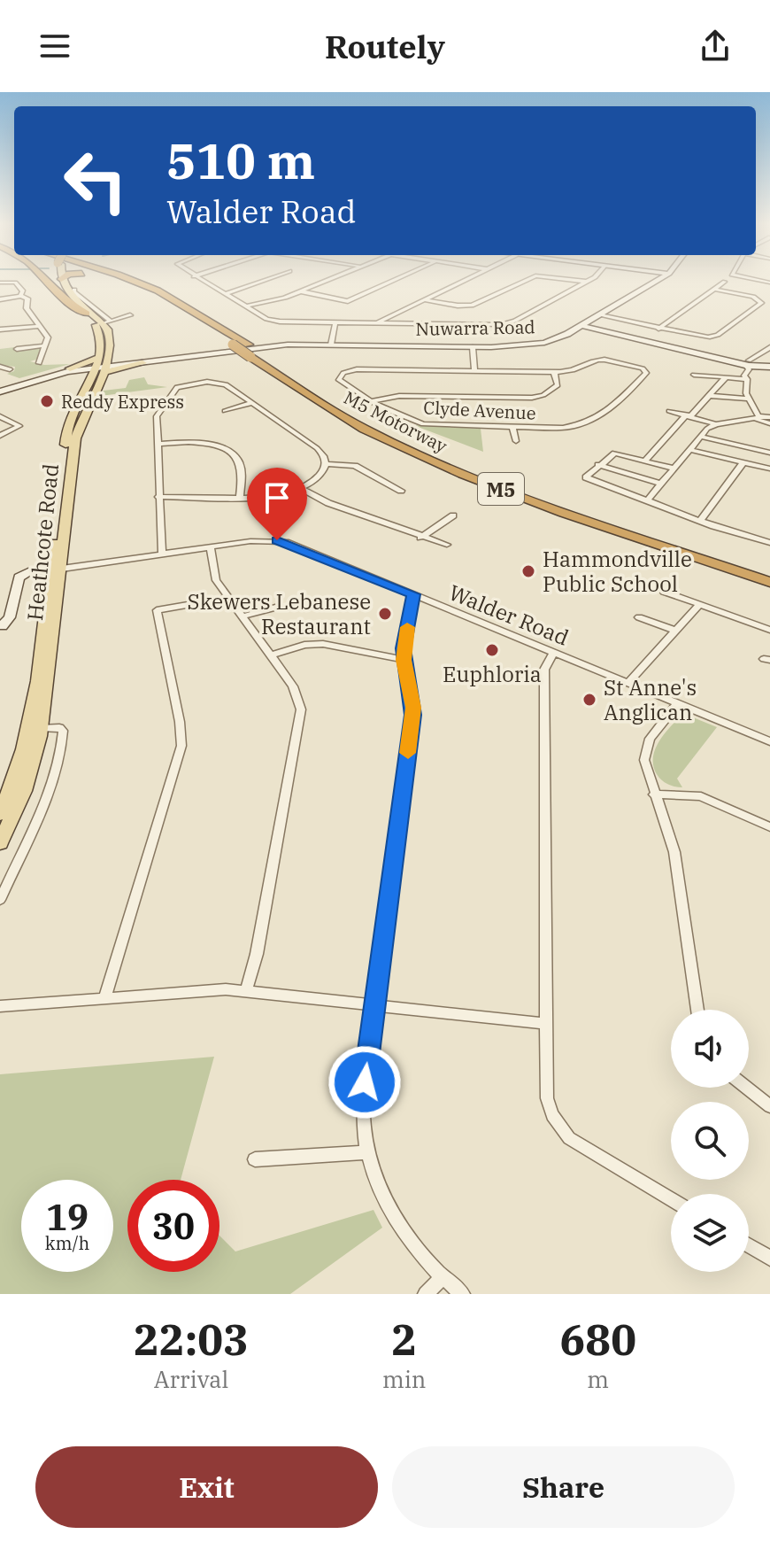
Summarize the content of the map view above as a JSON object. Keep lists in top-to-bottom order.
{
  "streets": {
    "highway": ["M5 Motorway", "M5"],
    "main road": ["Nuwarra Road", "Heathcote Road"],
    "street": ["Clyde Avenue", "Walder Road"]
  },
  "crossings": [
    ["Nuwarra Road", "M5 Motorway"],
    ["Nuwarra Road", "Heathcote Road"],
    ["Heathcote Road", "Walder Road"]
  ],
  "places": [
    "Reddy Express",
    "Hammondville Public School",
    "Skewers Lebanese Restaurant",
    "Euphloria",
    "St Anne's Anglican"
  ],
  "page": {
    "header": "Routely",
    "turn": ["510 m", "Walder Road"],
    "speed": "19 km/h",
    "limit": "30",
    "eta": [
      "22:03",
      "Arrival",
      "2",
      "min",
      "680",
      "m"
    ],
    "buttons": ["Exit", "Share"]
  }
}
